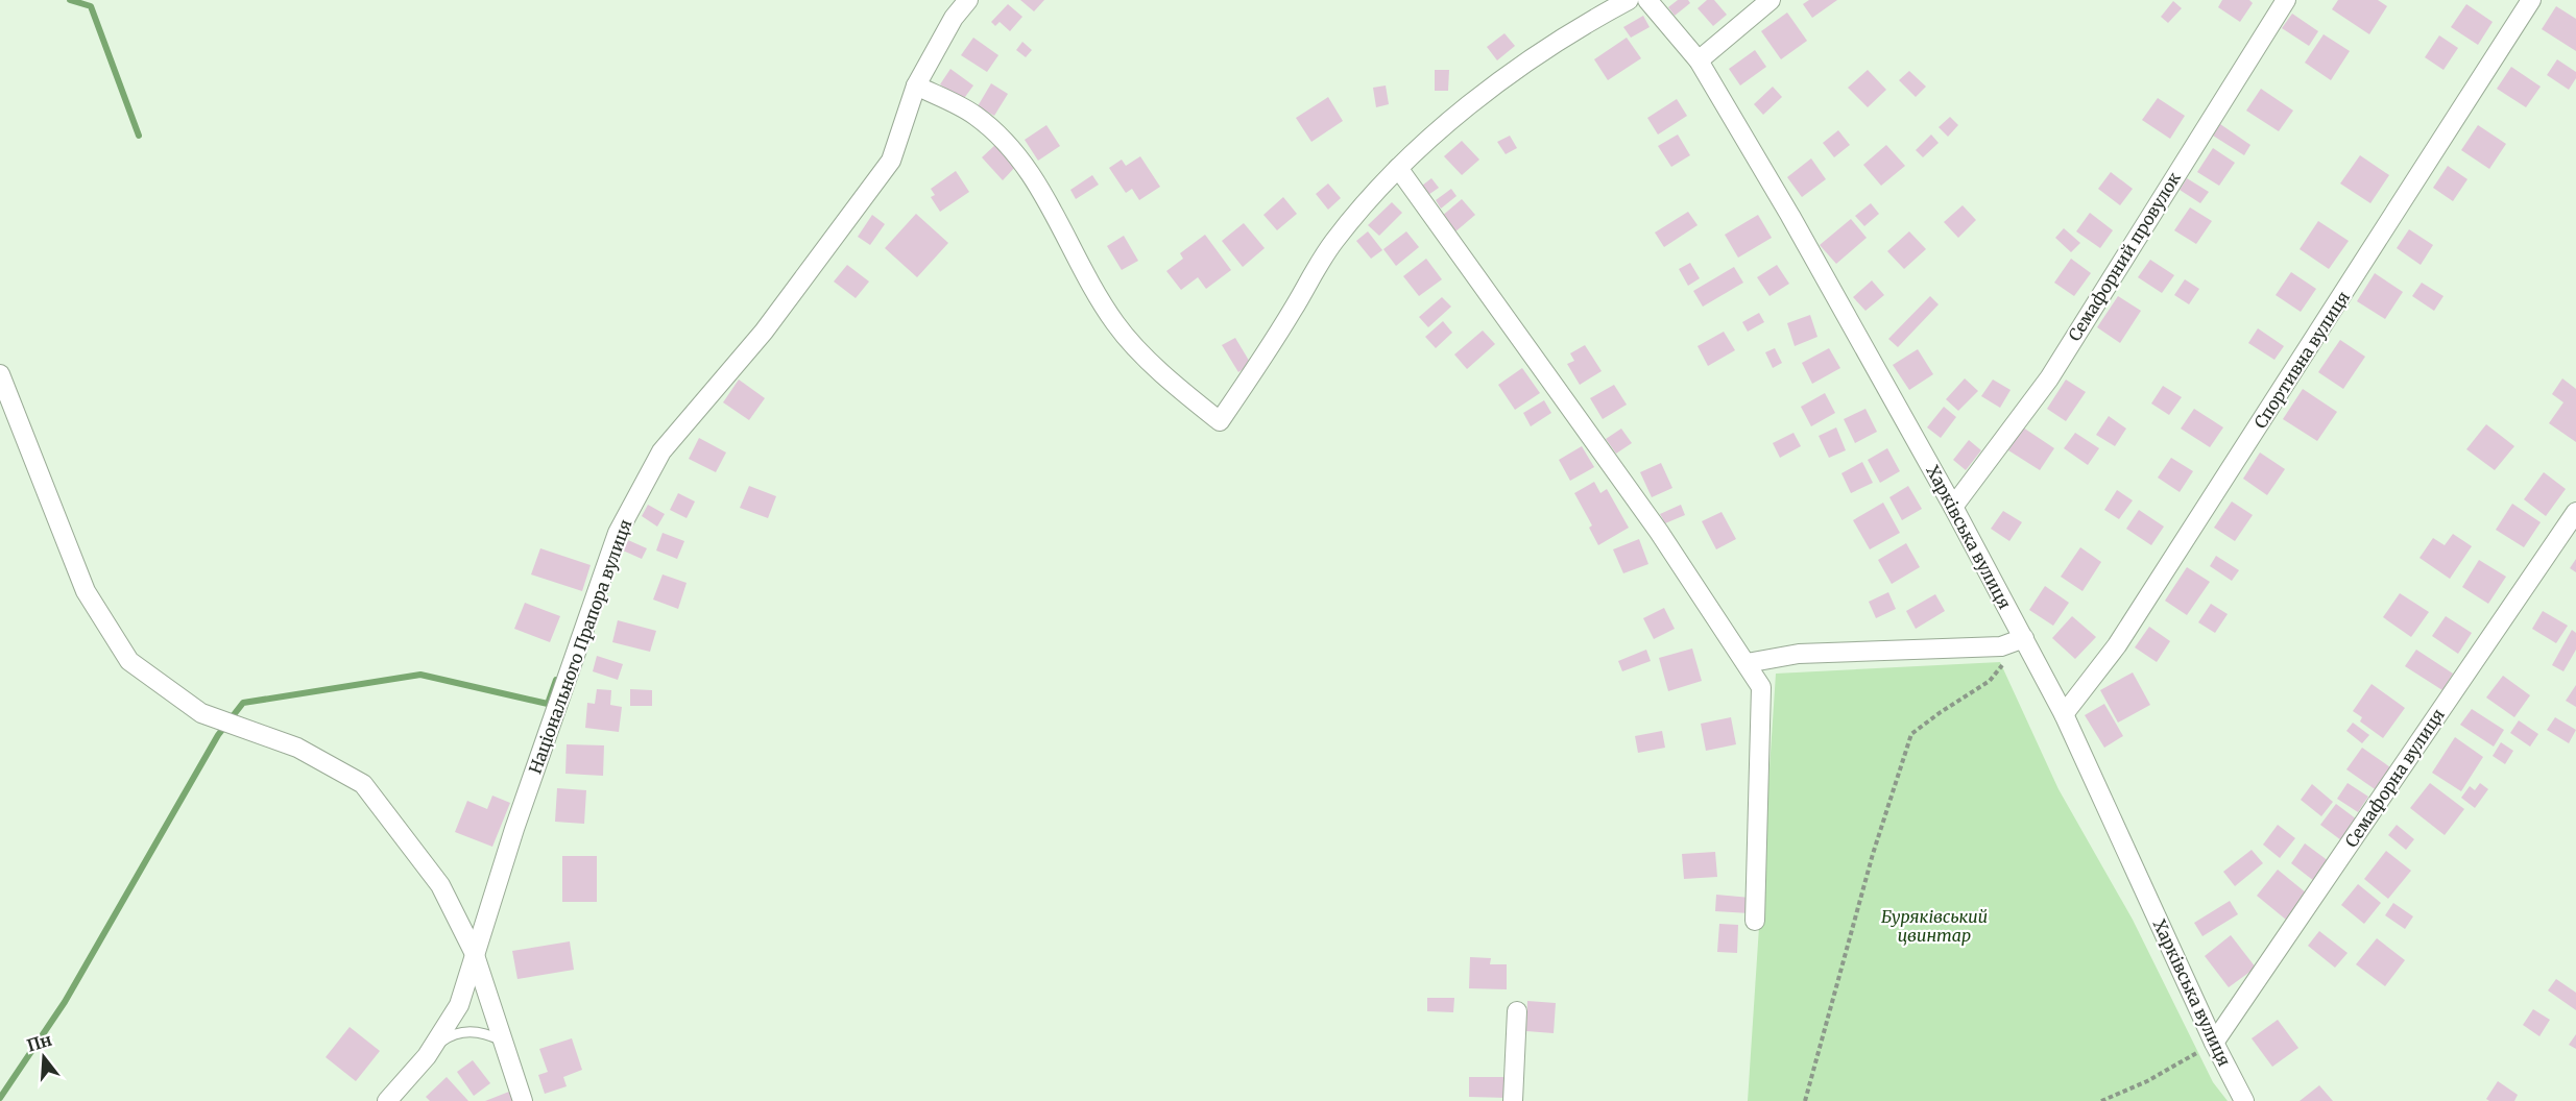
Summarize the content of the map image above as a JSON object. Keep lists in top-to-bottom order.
{
  "streets": {
    "street": [
      "Семафорний провулок",
      "Спортивна вулиця",
      "Харківська вулиця",
      "Національного Прапора вулиця",
      "Семафорна вулиця"
    ]
  },
  "crossings": [
    ["Семафорний провулок", "Харківська вулиця"],
    ["Спортивна вулиця", "Харківська вулиця"],
    ["Харківська вулиця", "Семафорна вулиця"]
  ],
  "parks": ["Буряківський цвинтар"],
  "north": "top"
}
